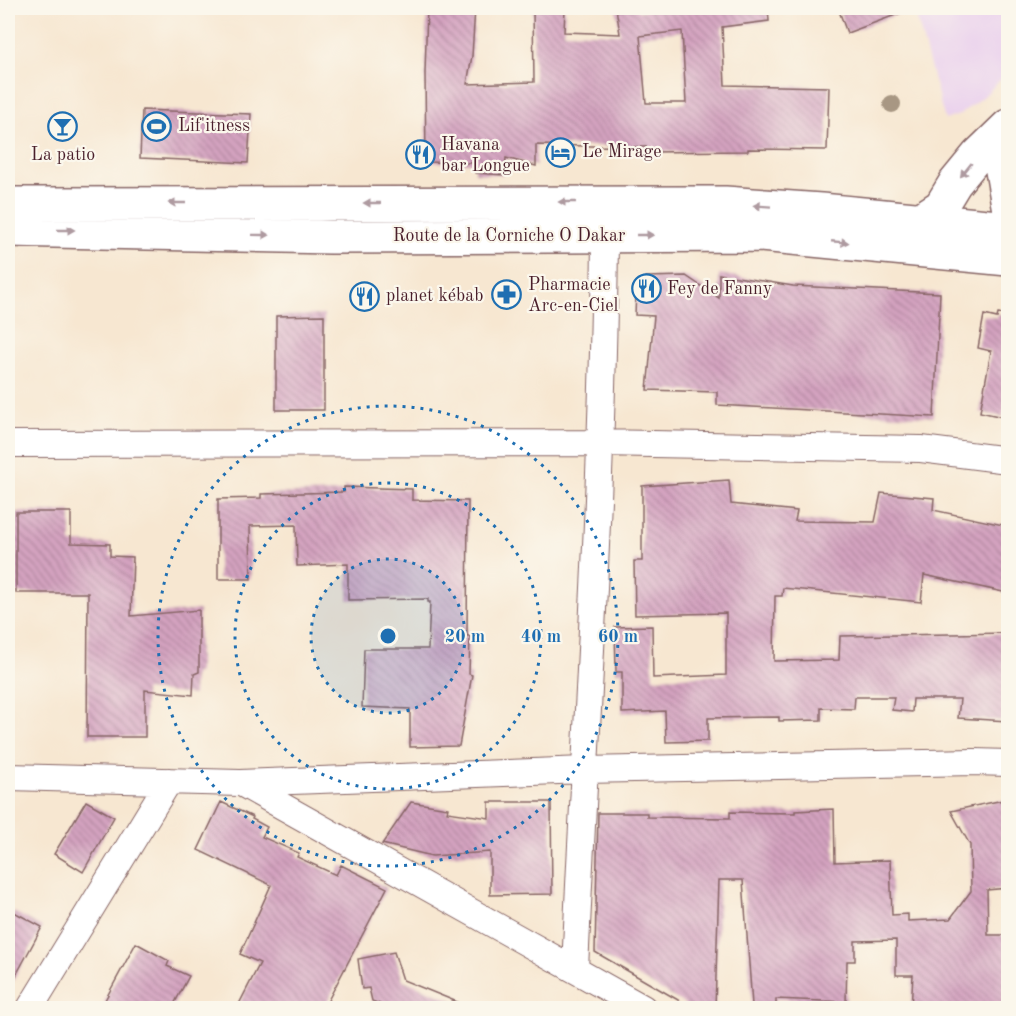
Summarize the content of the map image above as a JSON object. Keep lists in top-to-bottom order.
{
  "streets": {
    "main road": ["Route de la Corniche O Dakar"]
  },
  "places": {
    "bar": ["La patio"],
    "sports": ["Lif'itness"],
    "hotel": ["Le Mirage"],
    "restaurant": ["Havana bar Longue", "Fey de Fanny", "planet kébab"],
    "pharmacy": ["Pharmacie Arc-en-Ciel"]
  },
  "rings": ["20 m", "40 m", "60 m"]
}
